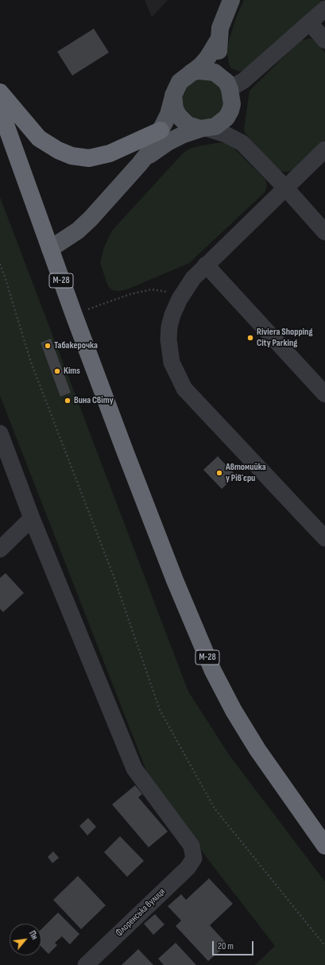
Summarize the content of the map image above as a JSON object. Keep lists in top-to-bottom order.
{
  "streets": {
    "highway": ["М-28"],
    "street": ["Флоренська вулиця"]
  },
  "places": [
    "Riviera Shopping City Parking",
    "Табакерочка",
    "Kims",
    "Вина Світу",
    "Автомийка у Рівʼєри"
  ],
  "scale_bar": "20 m",
  "north": "top right"
}
